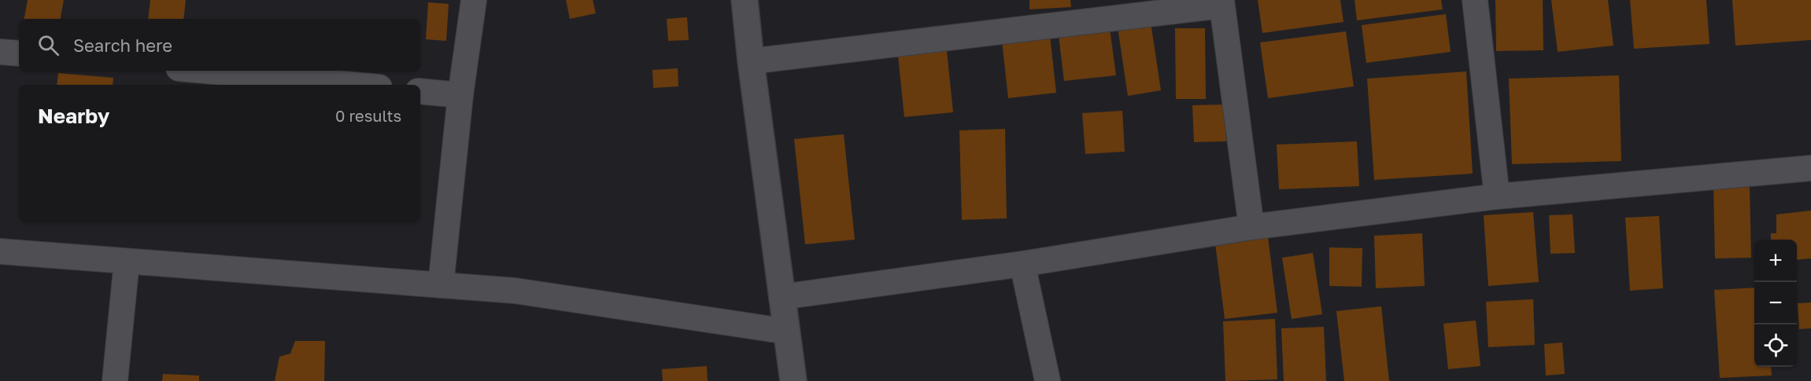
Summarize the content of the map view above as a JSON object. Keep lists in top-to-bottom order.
{
  "page": {
    "search": "Search here",
    "heading": ["Nearby", "0 results"],
    "map_buttons": ["+", "−"]
  }
}
